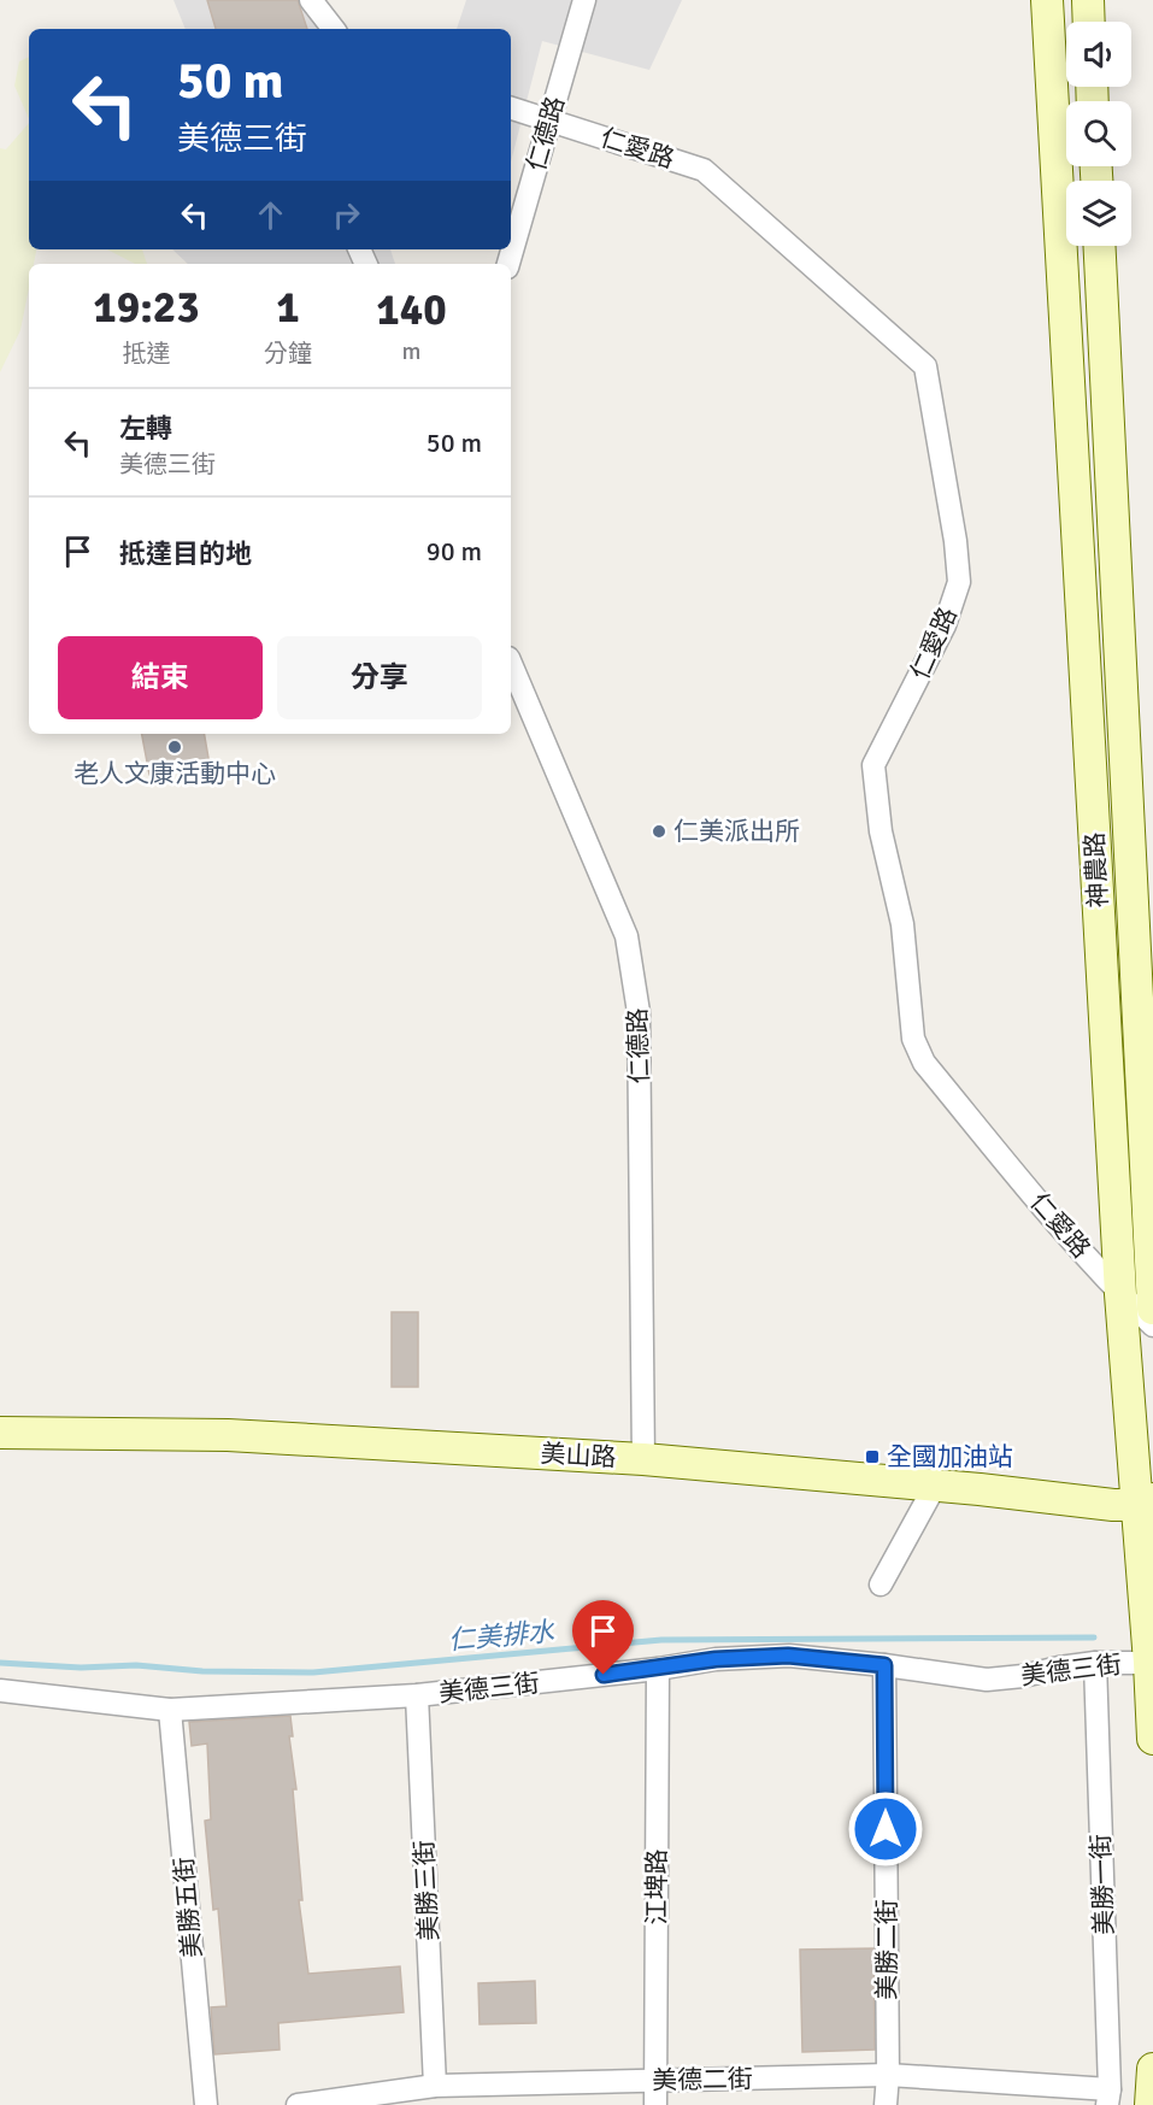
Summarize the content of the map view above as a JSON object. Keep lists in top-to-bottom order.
{
  "streets": {
    "street": [
      "仁德路",
      "仁愛路",
      "神農路",
      "美山路",
      "美德三街",
      "美勝一街",
      "江埤路",
      "美勝三街",
      "美勝五街",
      "美勝二街",
      "美德二街"
    ]
  },
  "crossings": [
    ["仁德路", "仁愛路"],
    ["仁德路", "美山路"],
    ["仁愛路", "神農路"],
    ["神農路", "美山路"],
    ["神農路", "美德三街"],
    ["美德三街", "美勝一街"],
    ["美德三街", "江埤路"],
    ["美德三街", "美勝三街"],
    ["美德三街", "美勝五街"],
    ["美德三街", "美勝二街"],
    ["美勝一街", "美德二街"],
    ["江埤路", "美德二街"],
    ["美勝三街", "美德二街"],
    ["美勝二街", "美德二街"]
  ],
  "water": ["仁美排水"],
  "places": {
    "other": ["老人文康活動中心", "仁美派出所"],
    "transit": ["全國加油站"]
  },
  "page": {
    "turn": ["50 m", "美德三街"],
    "eta": [
      "19:23",
      "抵達",
      "1",
      "分鐘",
      "140",
      "m"
    ],
    "list": [
      {
        "name": "左轉",
        "note": "美德三街",
        "value": "50 m"
      },
      {
        "name": "抵達目的地",
        "value": "90 m"
      }
    ],
    "buttons": ["結束", "分享"]
  }
}
